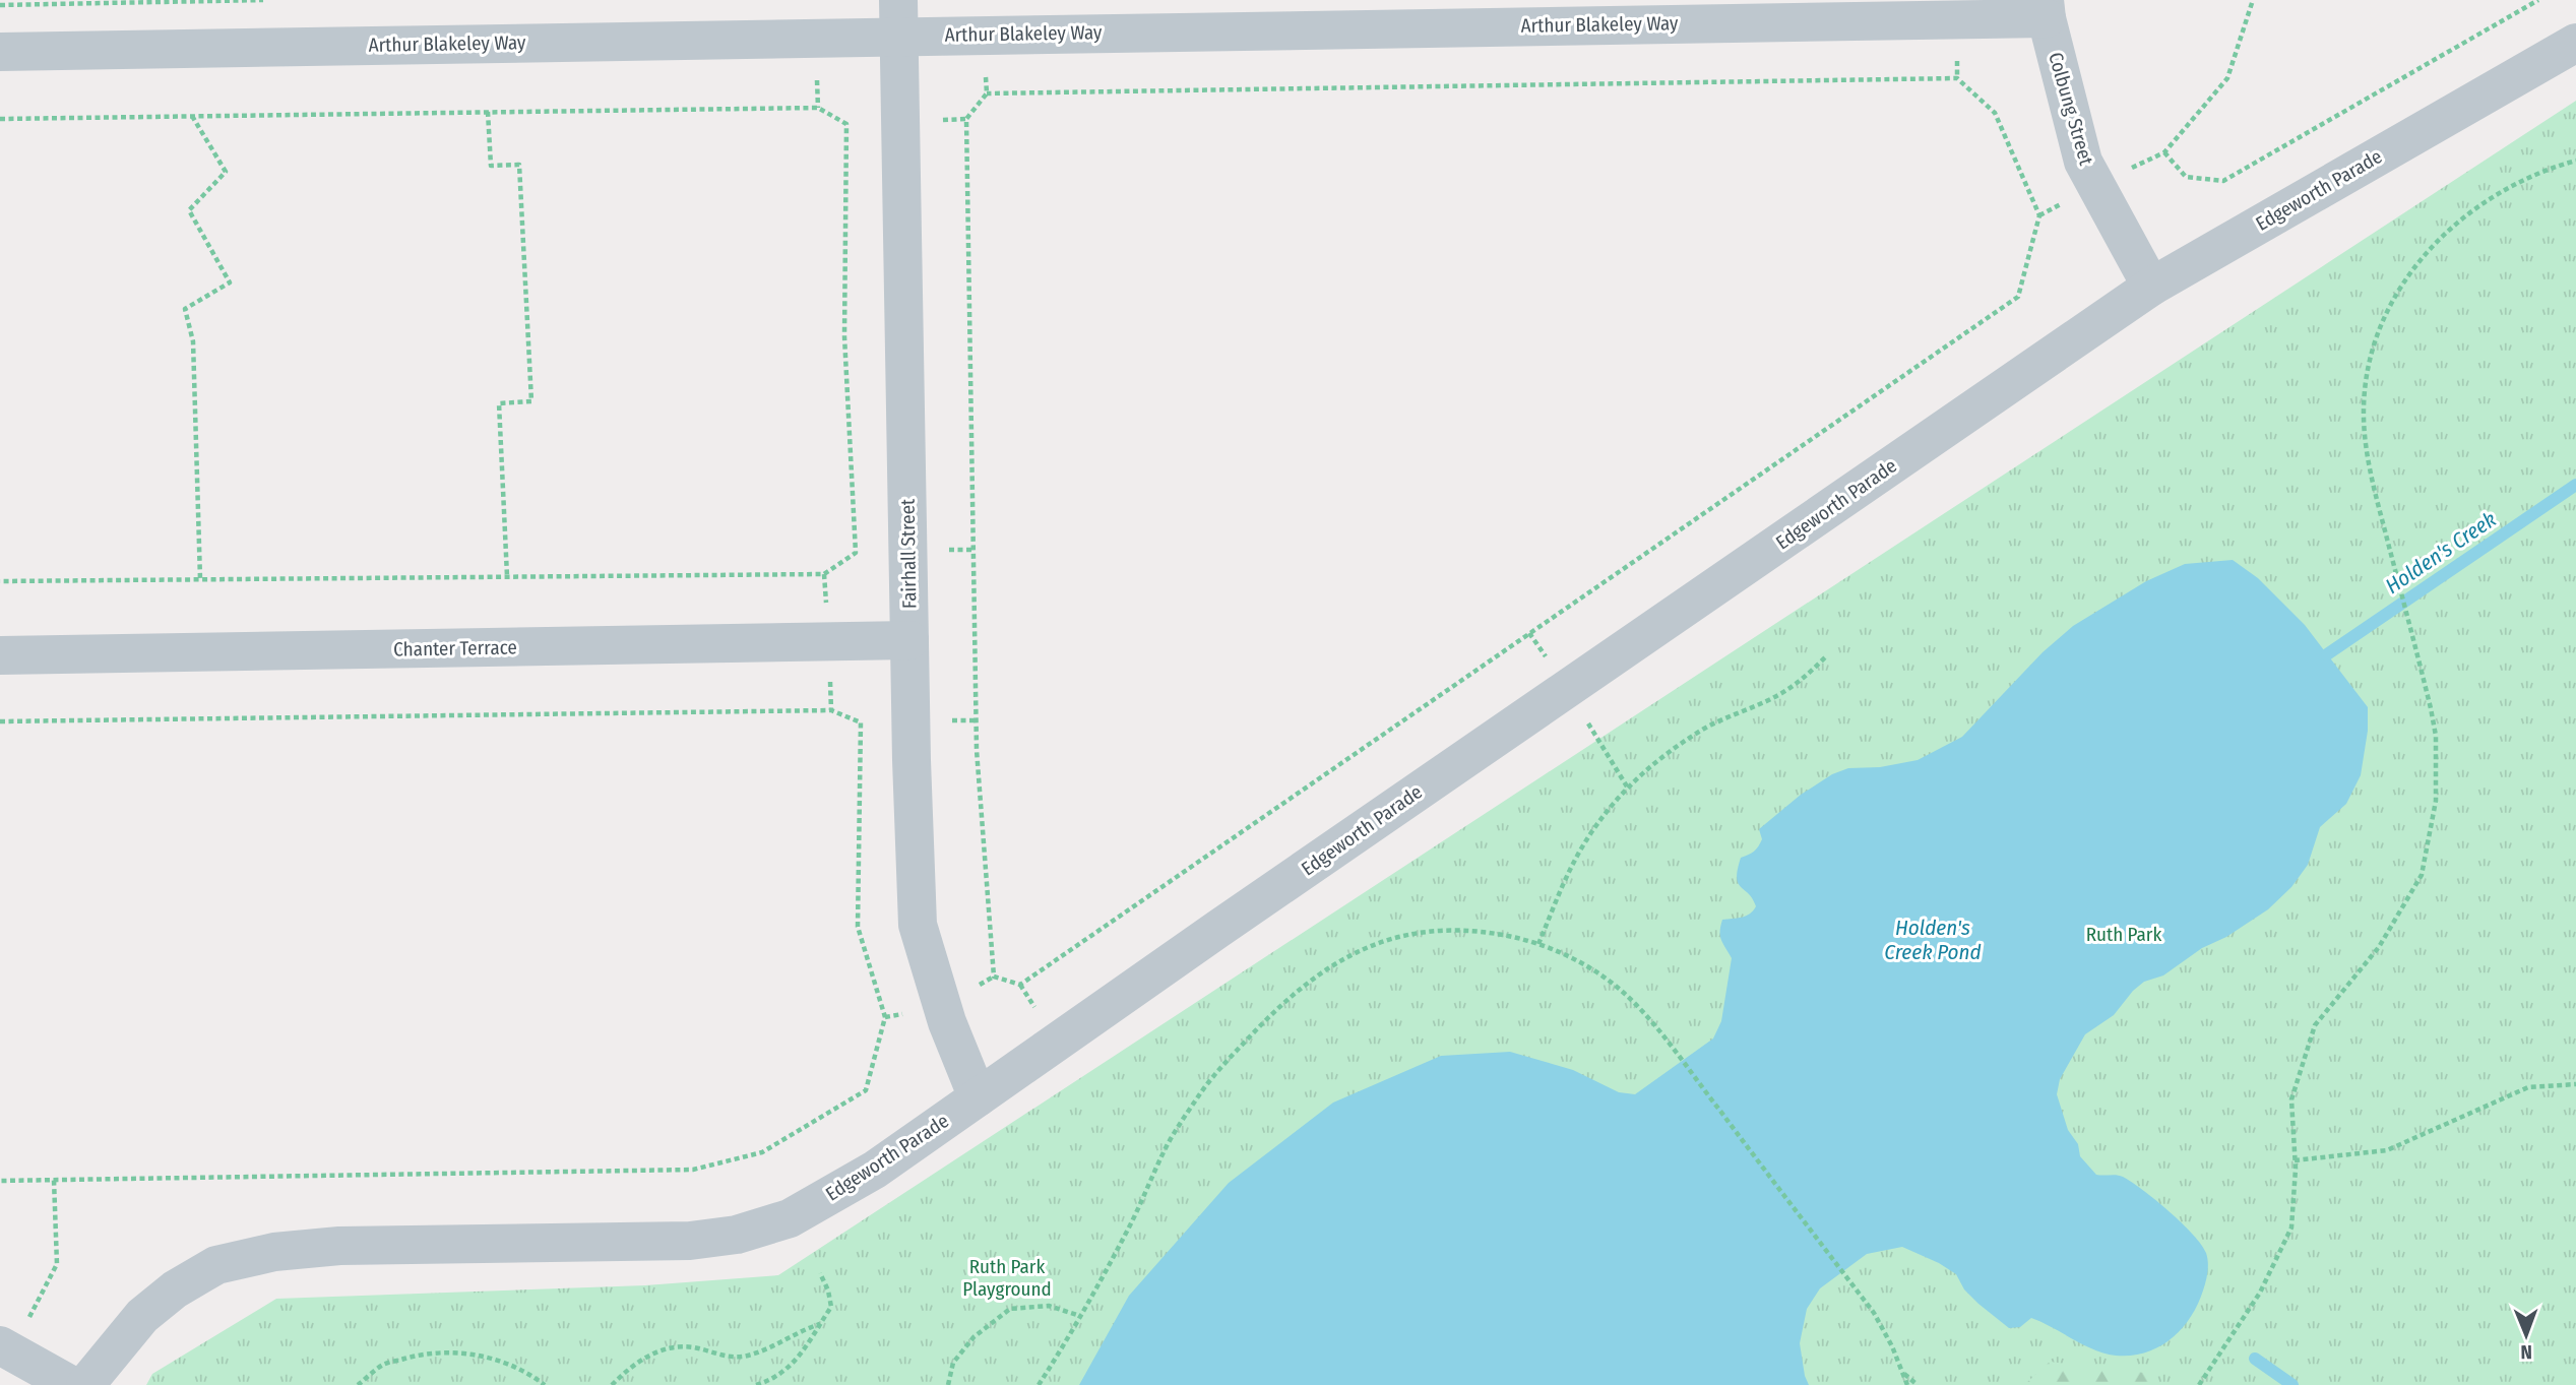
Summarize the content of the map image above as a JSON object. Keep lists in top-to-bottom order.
{
  "streets": {
    "street": [
      "Arthur Blakeley Way",
      "Colbung Street",
      "Edgeworth Parade",
      "Fairhall Street",
      "Chanter Terrace"
    ]
  },
  "crossings": [
    ["Arthur Blakeley Way", "Colbung Street"],
    ["Arthur Blakeley Way", "Fairhall Street"],
    ["Colbung Street", "Edgeworth Parade"],
    ["Edgeworth Parade", "Fairhall Street"],
    ["Fairhall Street", "Chanter Terrace"]
  ],
  "water": ["Holden's Creek", "Holden's Creek Pond"],
  "parks": ["Ruth Park", "Ruth Park Playground"],
  "north": "bottom"
}
